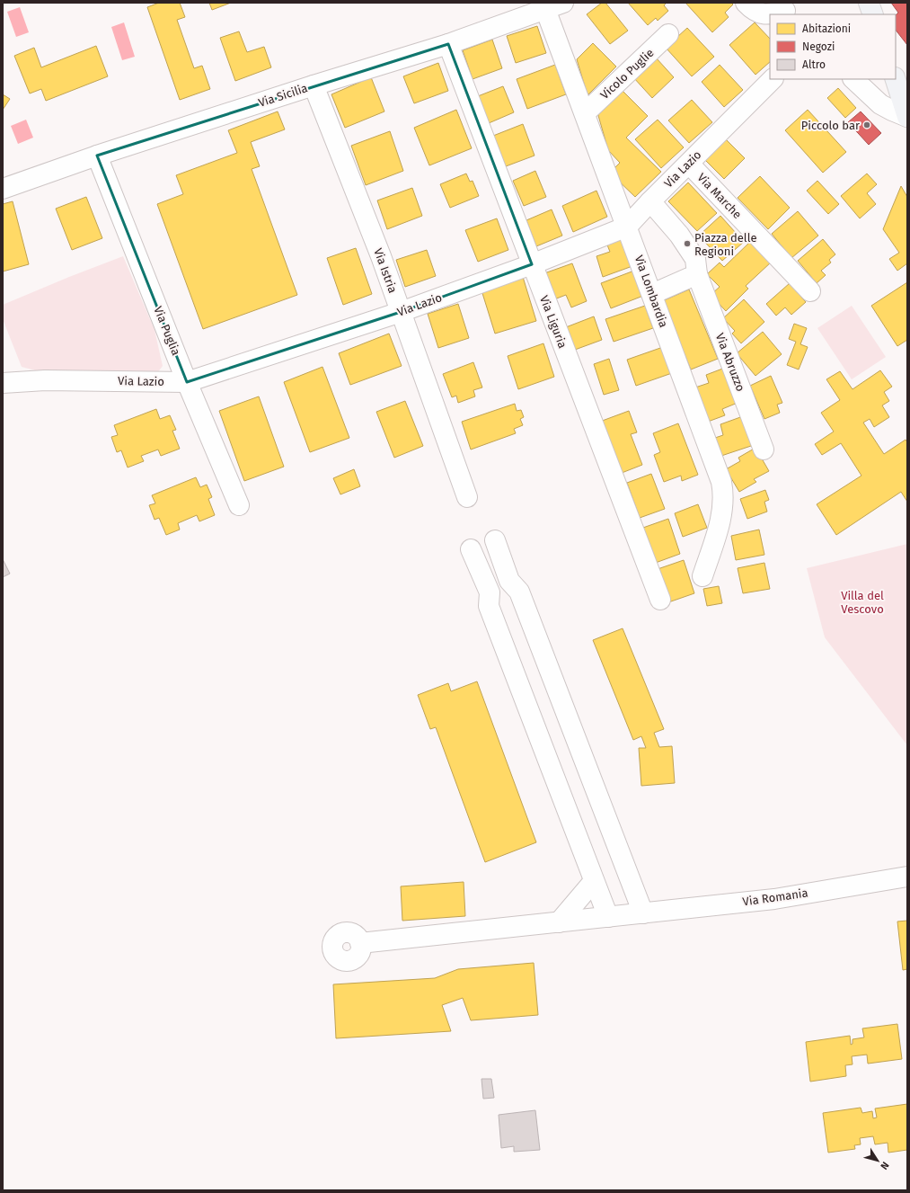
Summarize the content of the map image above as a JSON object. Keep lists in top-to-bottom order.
{
  "streets": {
    "street": [
      "Vicolo Puglie",
      "Via Sicilia",
      "Via Lazio",
      "Via Marche",
      "Via Istria",
      "Via Lombardia",
      "Via Liguria",
      "Via Puglia",
      "Via Abruzzo",
      "Via Romania"
    ]
  },
  "crossings": [
    ["Vicolo Puglie", "Via Lombardia"],
    ["Via Sicilia", "Via Istria"],
    ["Via Sicilia", "Via Lombardia"],
    ["Via Sicilia", "Via Liguria"],
    ["Via Sicilia", "Via Puglia"],
    ["Via Lazio", "Via Marche"],
    ["Via Lazio", "Via Istria"],
    ["Via Lazio", "Via Lombardia"],
    ["Via Lazio", "Via Liguria"],
    ["Via Lazio", "Via Puglia"]
  ],
  "parks": ["Villa del Vescovo"],
  "places": ["Piccolo bar", "Piazza delle Regioni"],
  "legend": ["Abitazioni", "Negozi", "Altro"],
  "north": "bottom right"
}
